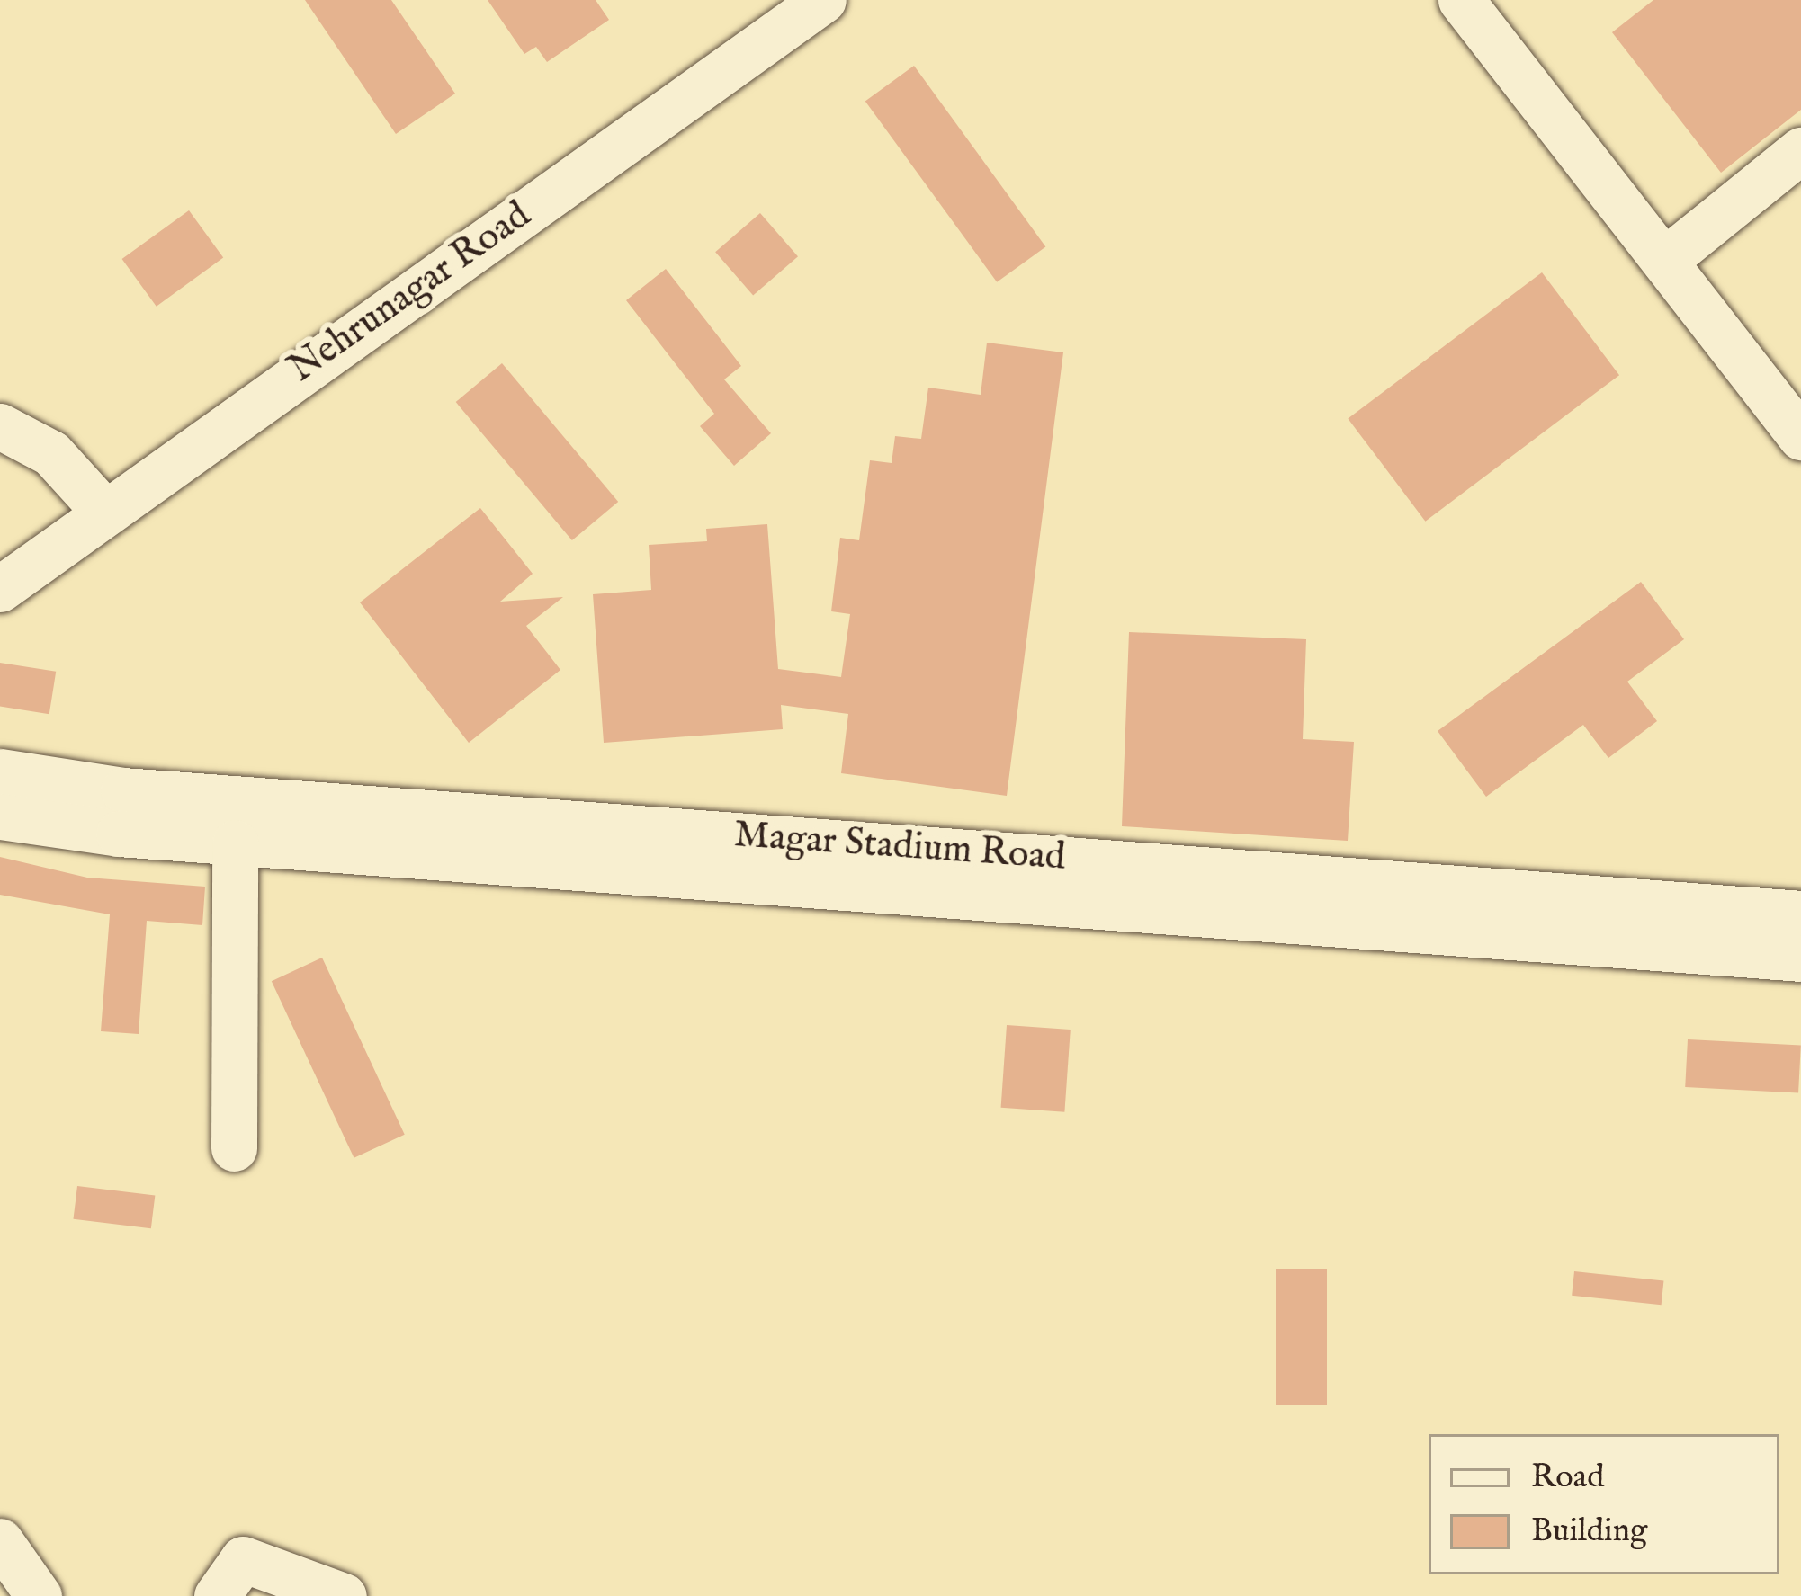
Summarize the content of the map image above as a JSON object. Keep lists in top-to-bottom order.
{
  "streets": {
    "street": ["Nehrunagar Road", "Magar Stadium Road"]
  },
  "legend": ["Road", "Building"]
}
